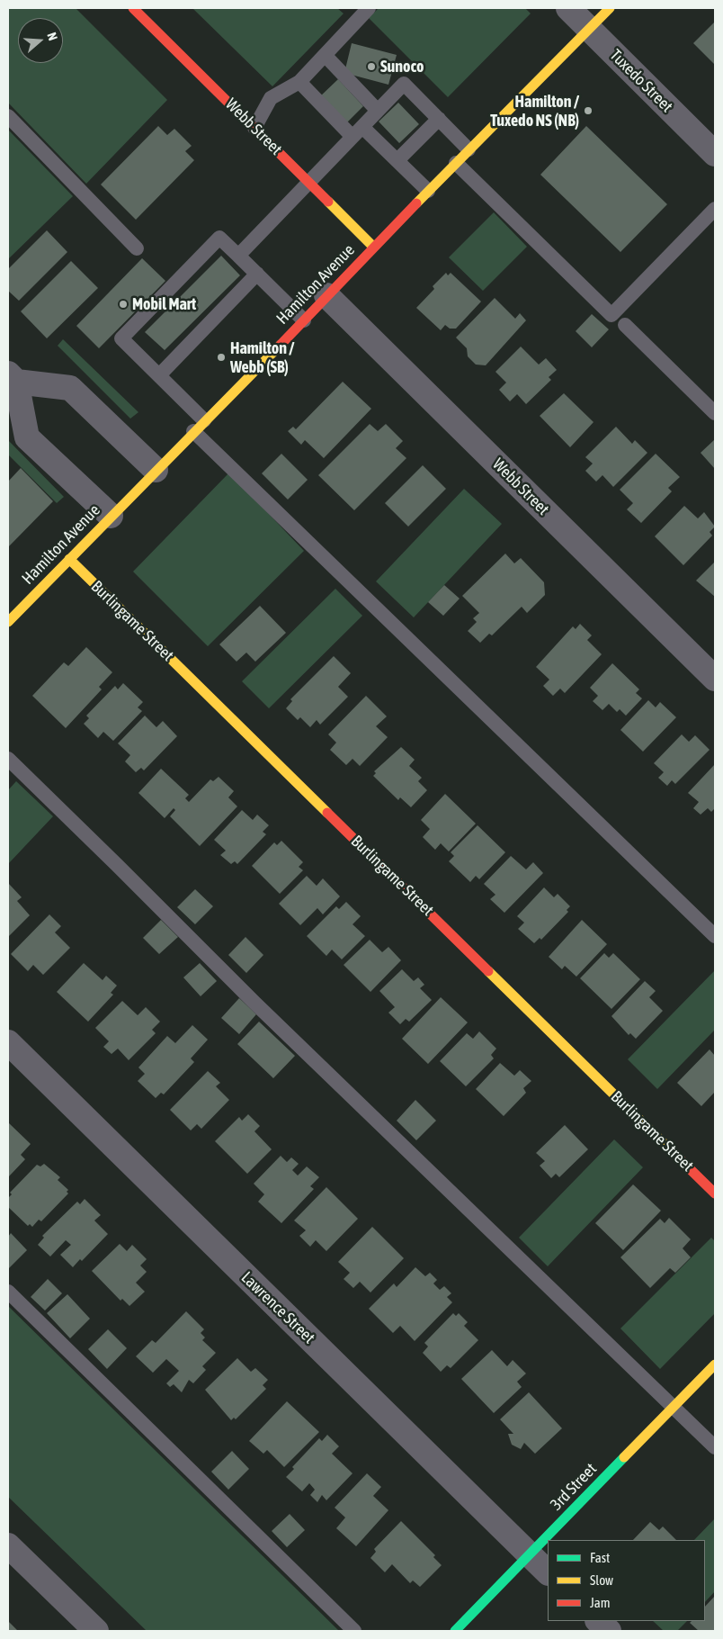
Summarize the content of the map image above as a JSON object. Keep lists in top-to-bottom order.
{
  "streets": {
    "street": [
      "Tuxedo Street",
      "Webb Street",
      "Hamilton Avenue",
      "Burlingame Street",
      "Lawrence Street",
      "3rd Street"
    ]
  },
  "crossings": [
    ["Tuxedo Street", "Hamilton Avenue"],
    ["Webb Street", "Hamilton Avenue"],
    ["Hamilton Avenue", "Burlingame Street"],
    ["Lawrence Street", "3rd Street"]
  ],
  "places": [
    "Sunoco",
    "Hamilton / Tuxedo NS (NB)",
    "Mobil Mart",
    "Hamilton / Webb (SB)"
  ],
  "legend": ["Fast", "Slow", "Jam"],
  "north": "right"
}
